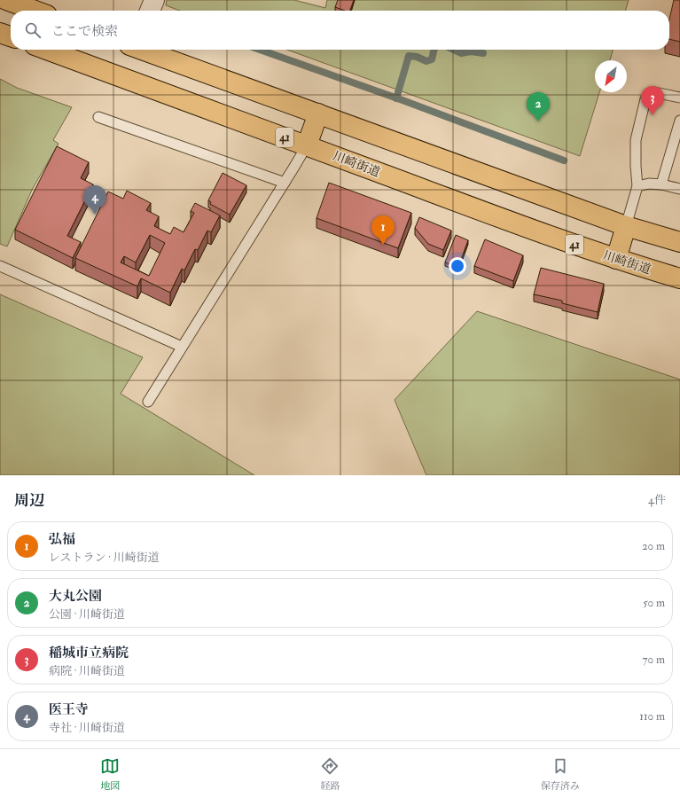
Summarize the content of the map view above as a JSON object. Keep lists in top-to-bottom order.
{
  "streets": {
    "main road": ["41", "川崎街道"]
  },
  "north": "bottom left",
  "page": {
    "search": "ここで検索",
    "pins": [
      "3",
      "2",
      "4",
      "1"
    ],
    "heading": ["周辺", "4件"],
    "list": [
      {
        "mark": "1",
        "name": "弘福",
        "note": "レストラン · 川崎街道",
        "value": "20 m"
      },
      {
        "mark": "2",
        "name": "大丸公園",
        "note": "公園 · 川崎街道",
        "value": "50 m"
      },
      {
        "mark": "3",
        "name": "稲城市立病院",
        "note": "病院 · 川崎街道",
        "value": "70 m"
      },
      {
        "mark": "4",
        "name": "医王寺",
        "note": "寺社 · 川崎街道",
        "value": "110 m"
      }
    ],
    "nav": ["地図", "経路", "保存済み"]
  }
}
